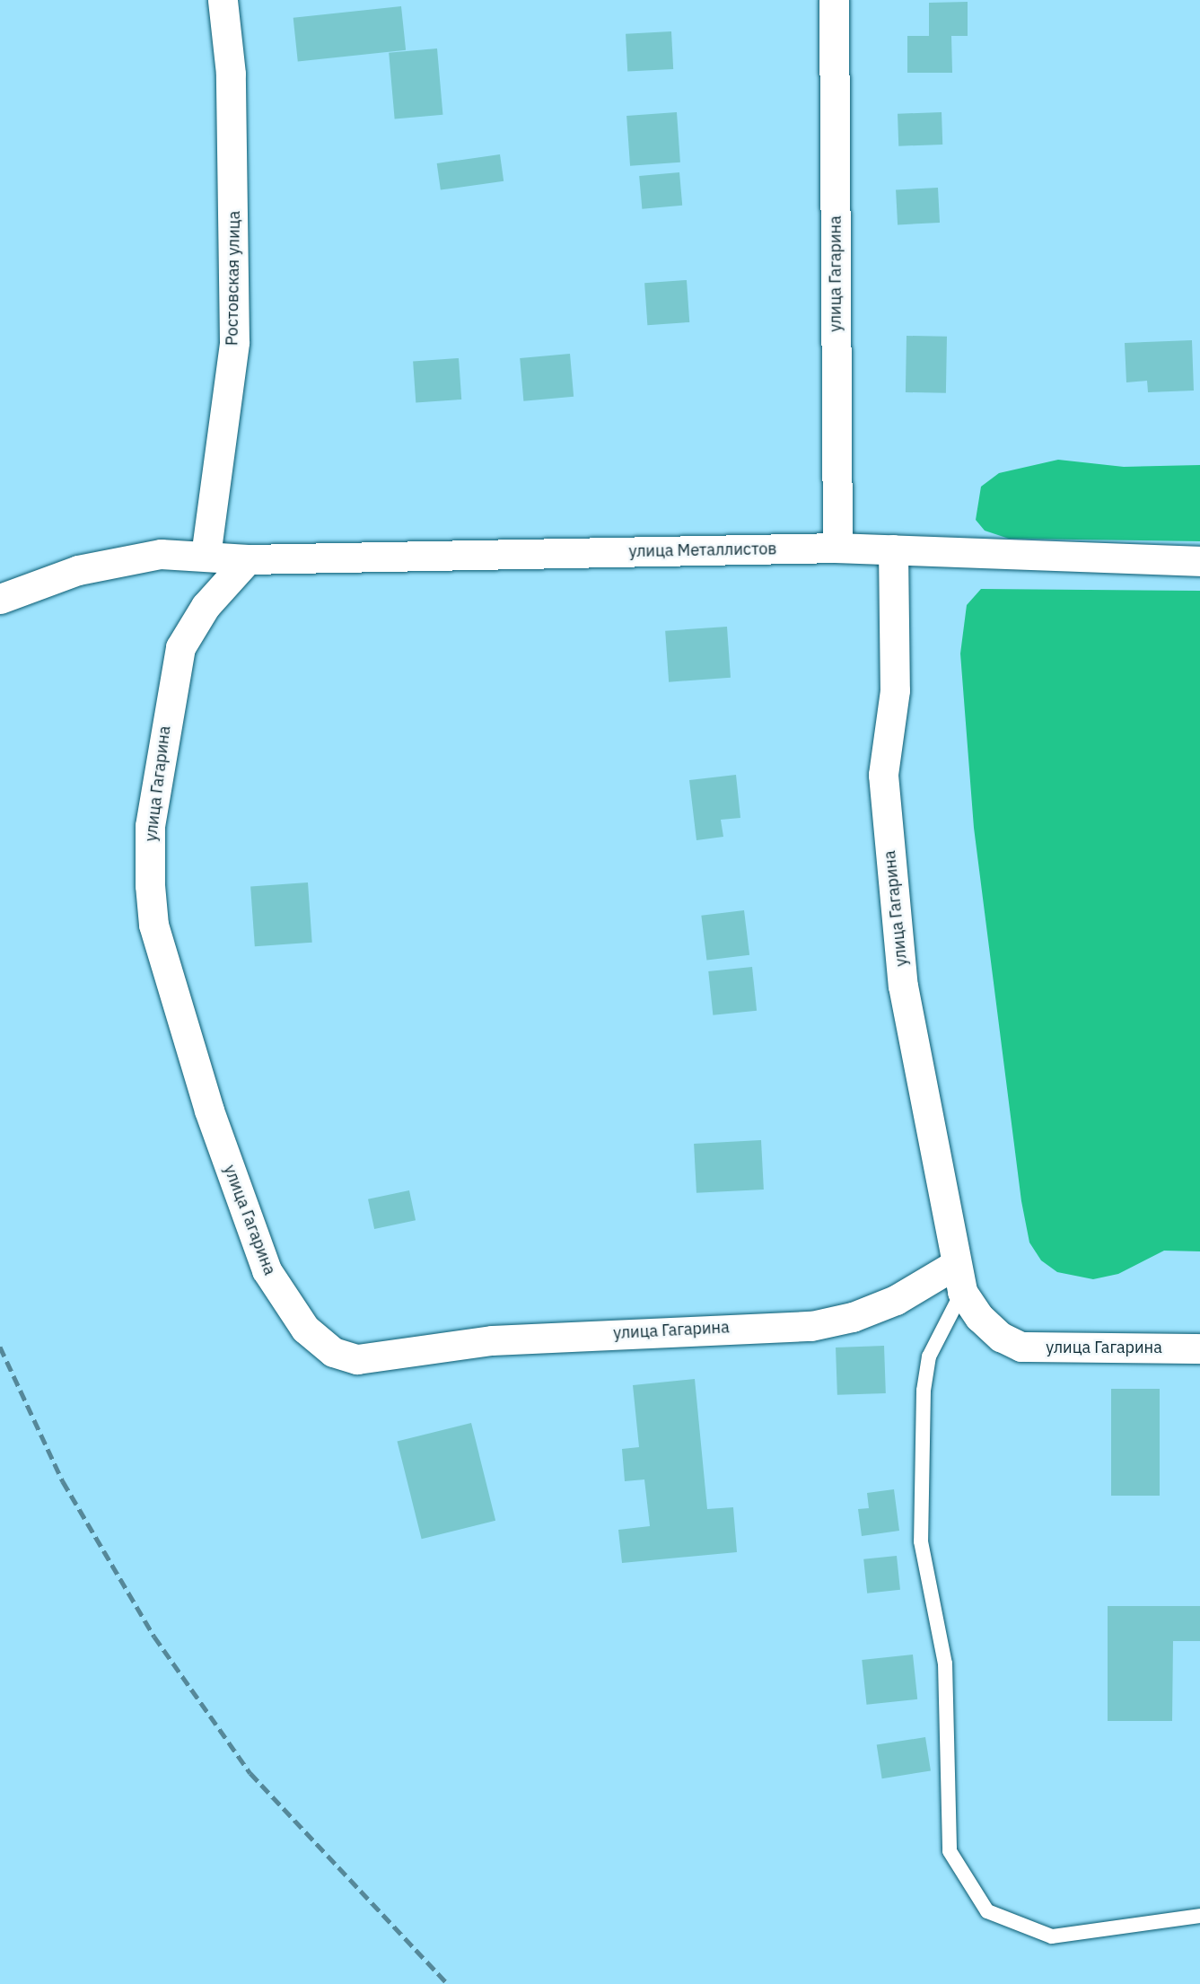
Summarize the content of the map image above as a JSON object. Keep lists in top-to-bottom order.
{
  "streets": {
    "street": ["улица Гагарина", "Ростовская улица", "улица Металлистов"]
  },
  "crossings": [
    ["улица Гагарина", "улица Металлистов"],
    ["Ростовская улица", "улица Металлистов"]
  ]
}
